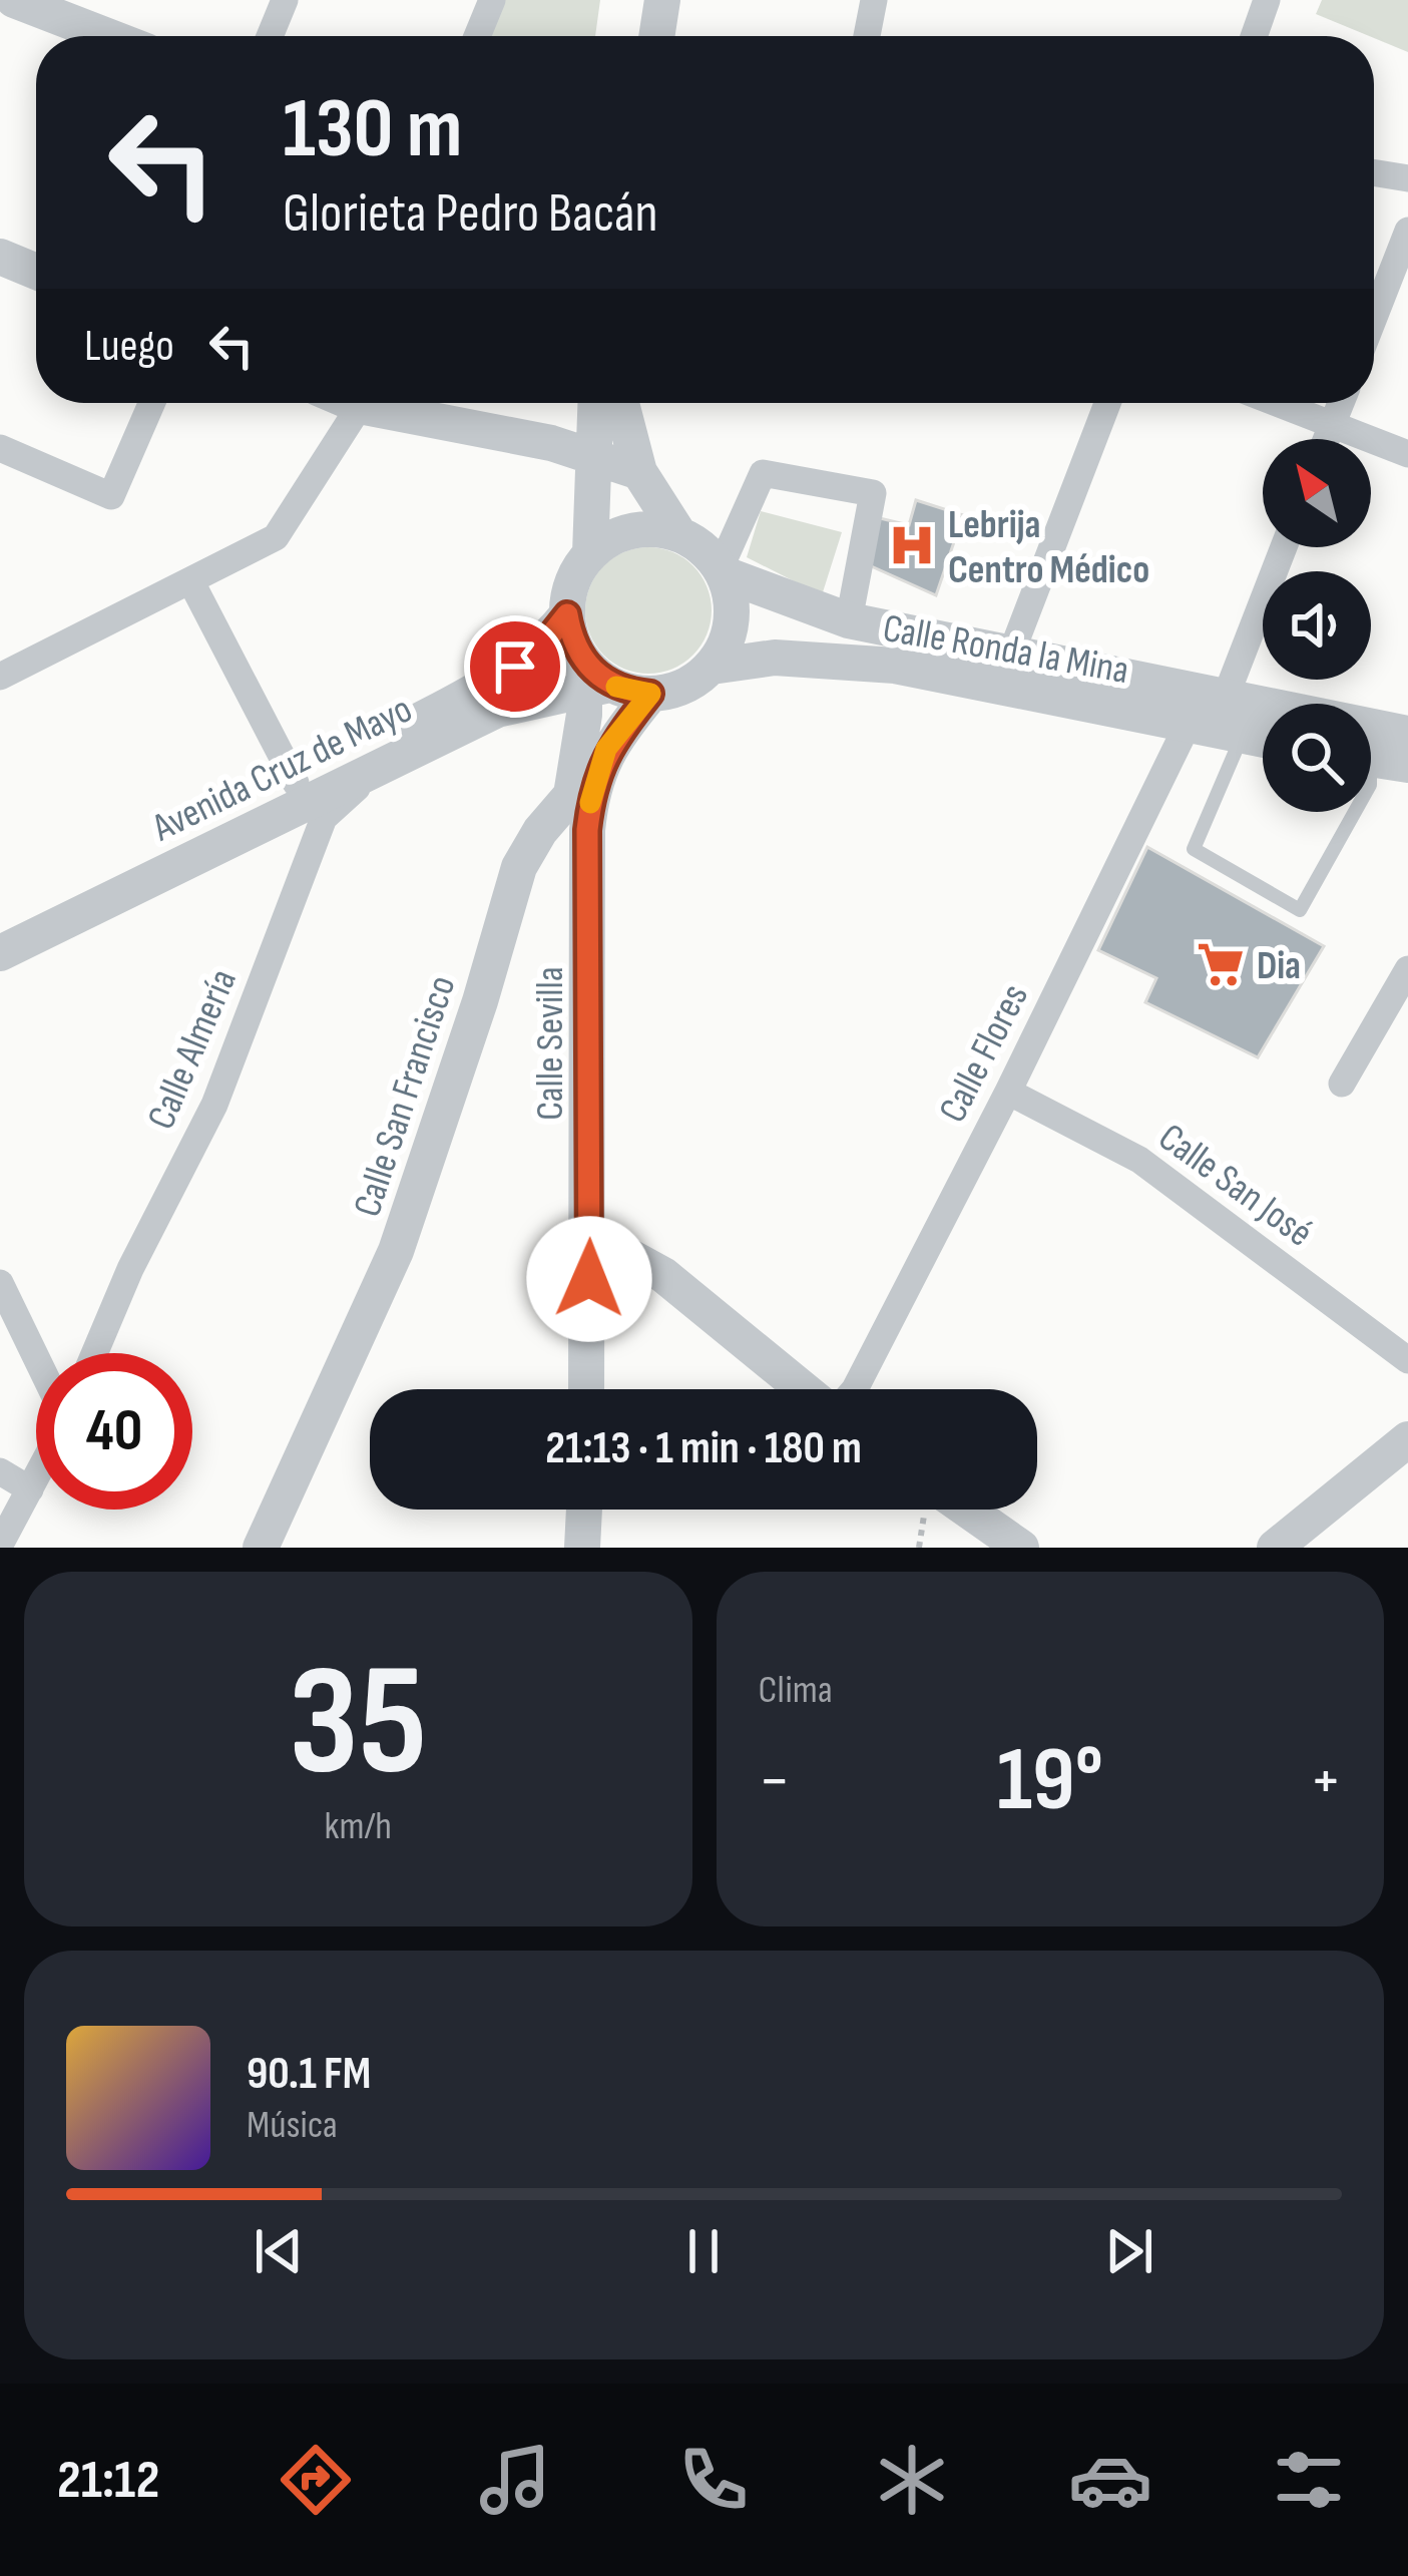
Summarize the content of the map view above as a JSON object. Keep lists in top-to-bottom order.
{
  "streets": {
    "street": [
      "Calle Ronda la Mina",
      "Avenida Cruz de Mayo",
      "Calle Sevilla",
      "Calle Almería",
      "Calle Flores",
      "Calle San Francisco",
      "Calle San José"
    ]
  },
  "crossings": [
    ["Calle Ronda la Mina", "Avenida Cruz de Mayo"],
    ["Calle Ronda la Mina", "Calle Sevilla"],
    ["Calle Ronda la Mina", "Calle Flores"],
    ["Calle Ronda la Mina", "Calle San Francisco"],
    ["Avenida Cruz de Mayo", "Calle Sevilla"],
    ["Avenida Cruz de Mayo", "Calle Almería"],
    ["Avenida Cruz de Mayo", "Calle San Francisco"],
    ["Calle Sevilla", "Calle San Francisco"],
    ["Calle Flores", "Calle San José"]
  ],
  "places": {
    "hospital": ["Lebrija Centro Médico"],
    "supermarket": ["Dia"]
  },
  "north": "top left",
  "page": {
    "turn": ["130 m", "Glorieta Pedro Bacán"],
    "then": "Luego",
    "limit": "40",
    "trip": "21:13 · 1 min · 180 m",
    "tile": [
      ["35", "km/h"],
      "Clima"
    ],
    "heat": ["−", "19°", "+"],
    "song": ["90.1 FM", "Música"],
    "tabs": "21:12"
  }
}
